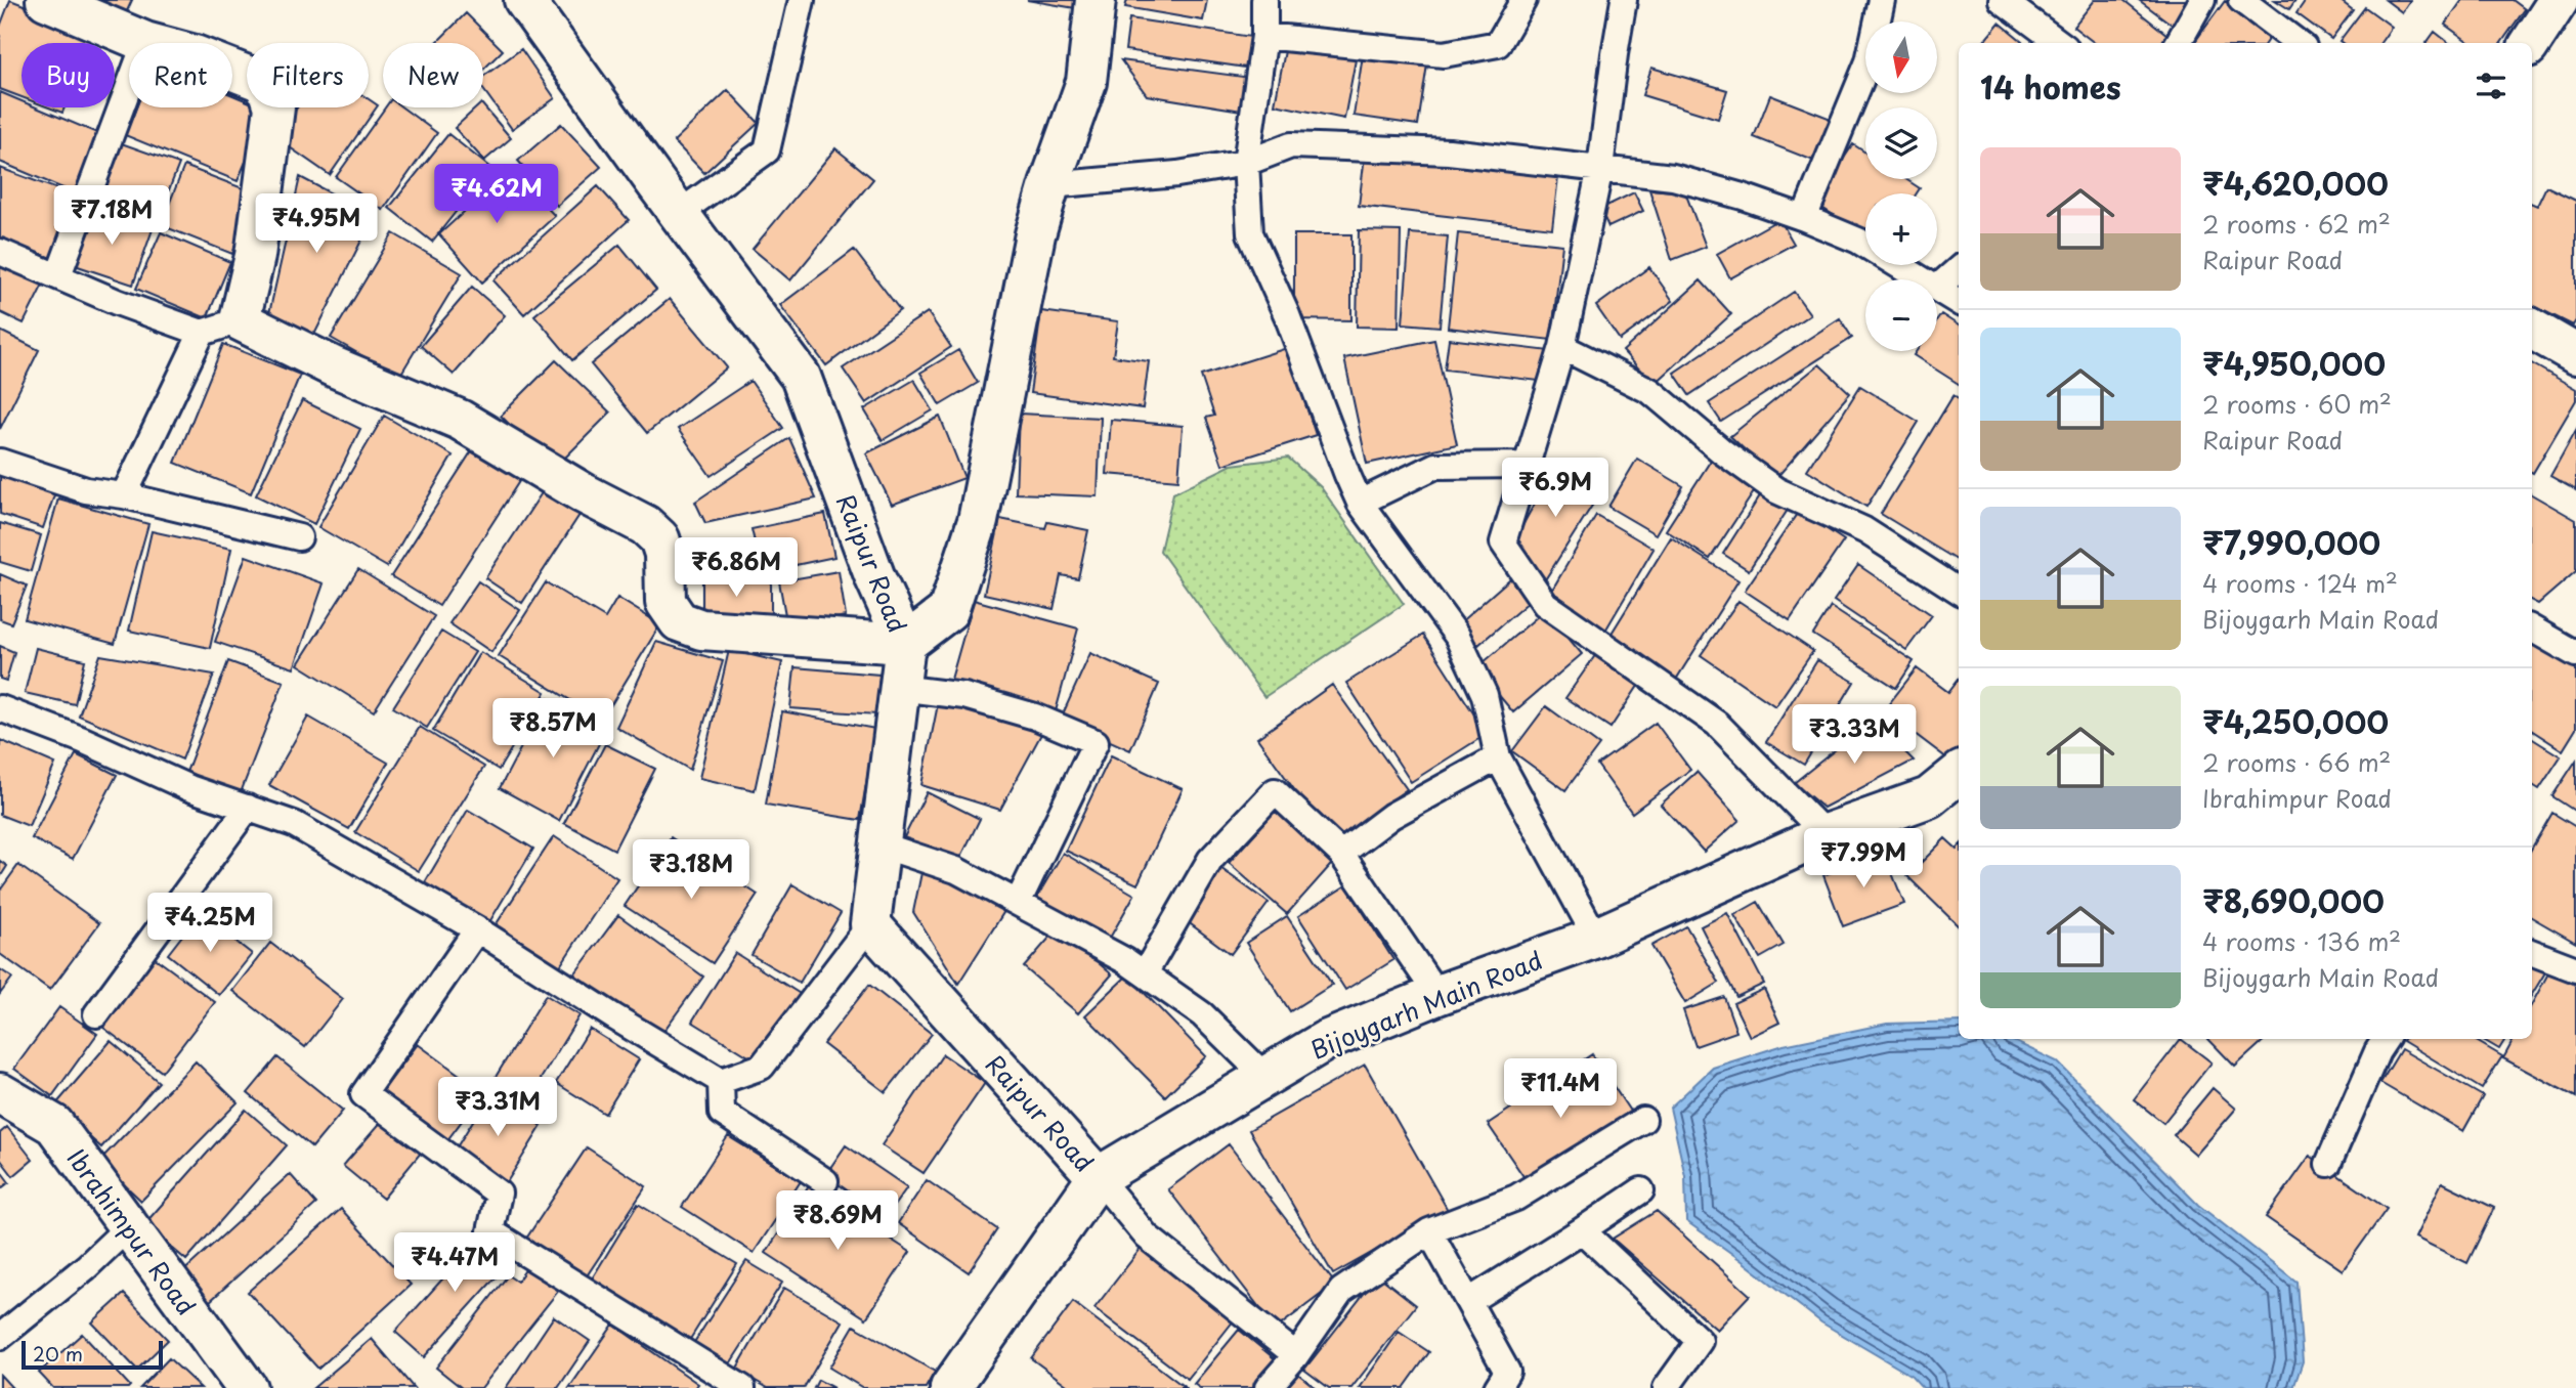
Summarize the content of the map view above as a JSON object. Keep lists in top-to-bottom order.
{
  "streets": {
    "street": ["Raipur Road", "Bijoygarh Main Road", "Ibrahimpur Road"]
  },
  "crossings": [
    ["Raipur Road", "Bijoygarh Main Road"]
  ],
  "scale_bar": "20 m",
  "north": "bottom",
  "page": {
    "map_buttons": ["+", "−"],
    "chip": [
      "Buy",
      "Rent",
      "Filters",
      "New"
    ],
    "heading": "14 homes",
    "list": [
      {
        "name": "₹4,620,000",
        "note": "2 rooms · 62 m² · Raipur Road"
      },
      {
        "name": "₹4,950,000",
        "note": "2 rooms · 60 m² · Raipur Road"
      },
      {
        "name": "₹7,990,000",
        "note": "4 rooms · 124 m² · Bijoygarh Main Road"
      },
      {
        "name": "₹4,250,000",
        "note": "2 rooms · 66 m² · Ibrahimpur Road"
      },
      {
        "name": "₹8,690,000",
        "note": "4 rooms · 136 m² · Bijoygarh Main Road"
      }
    ],
    "price": [
      "₹4.62M",
      "₹7.18M",
      "₹4.95M",
      "₹6.9M",
      "₹6.86M",
      "₹8.57M",
      "₹3.33M",
      "₹7.99M",
      "₹3.18M",
      "₹4.25M",
      "₹11.4M",
      "₹3.31M",
      "₹8.69M",
      "₹4.47M"
    ],
    "scale": "20 m"
  }
}
